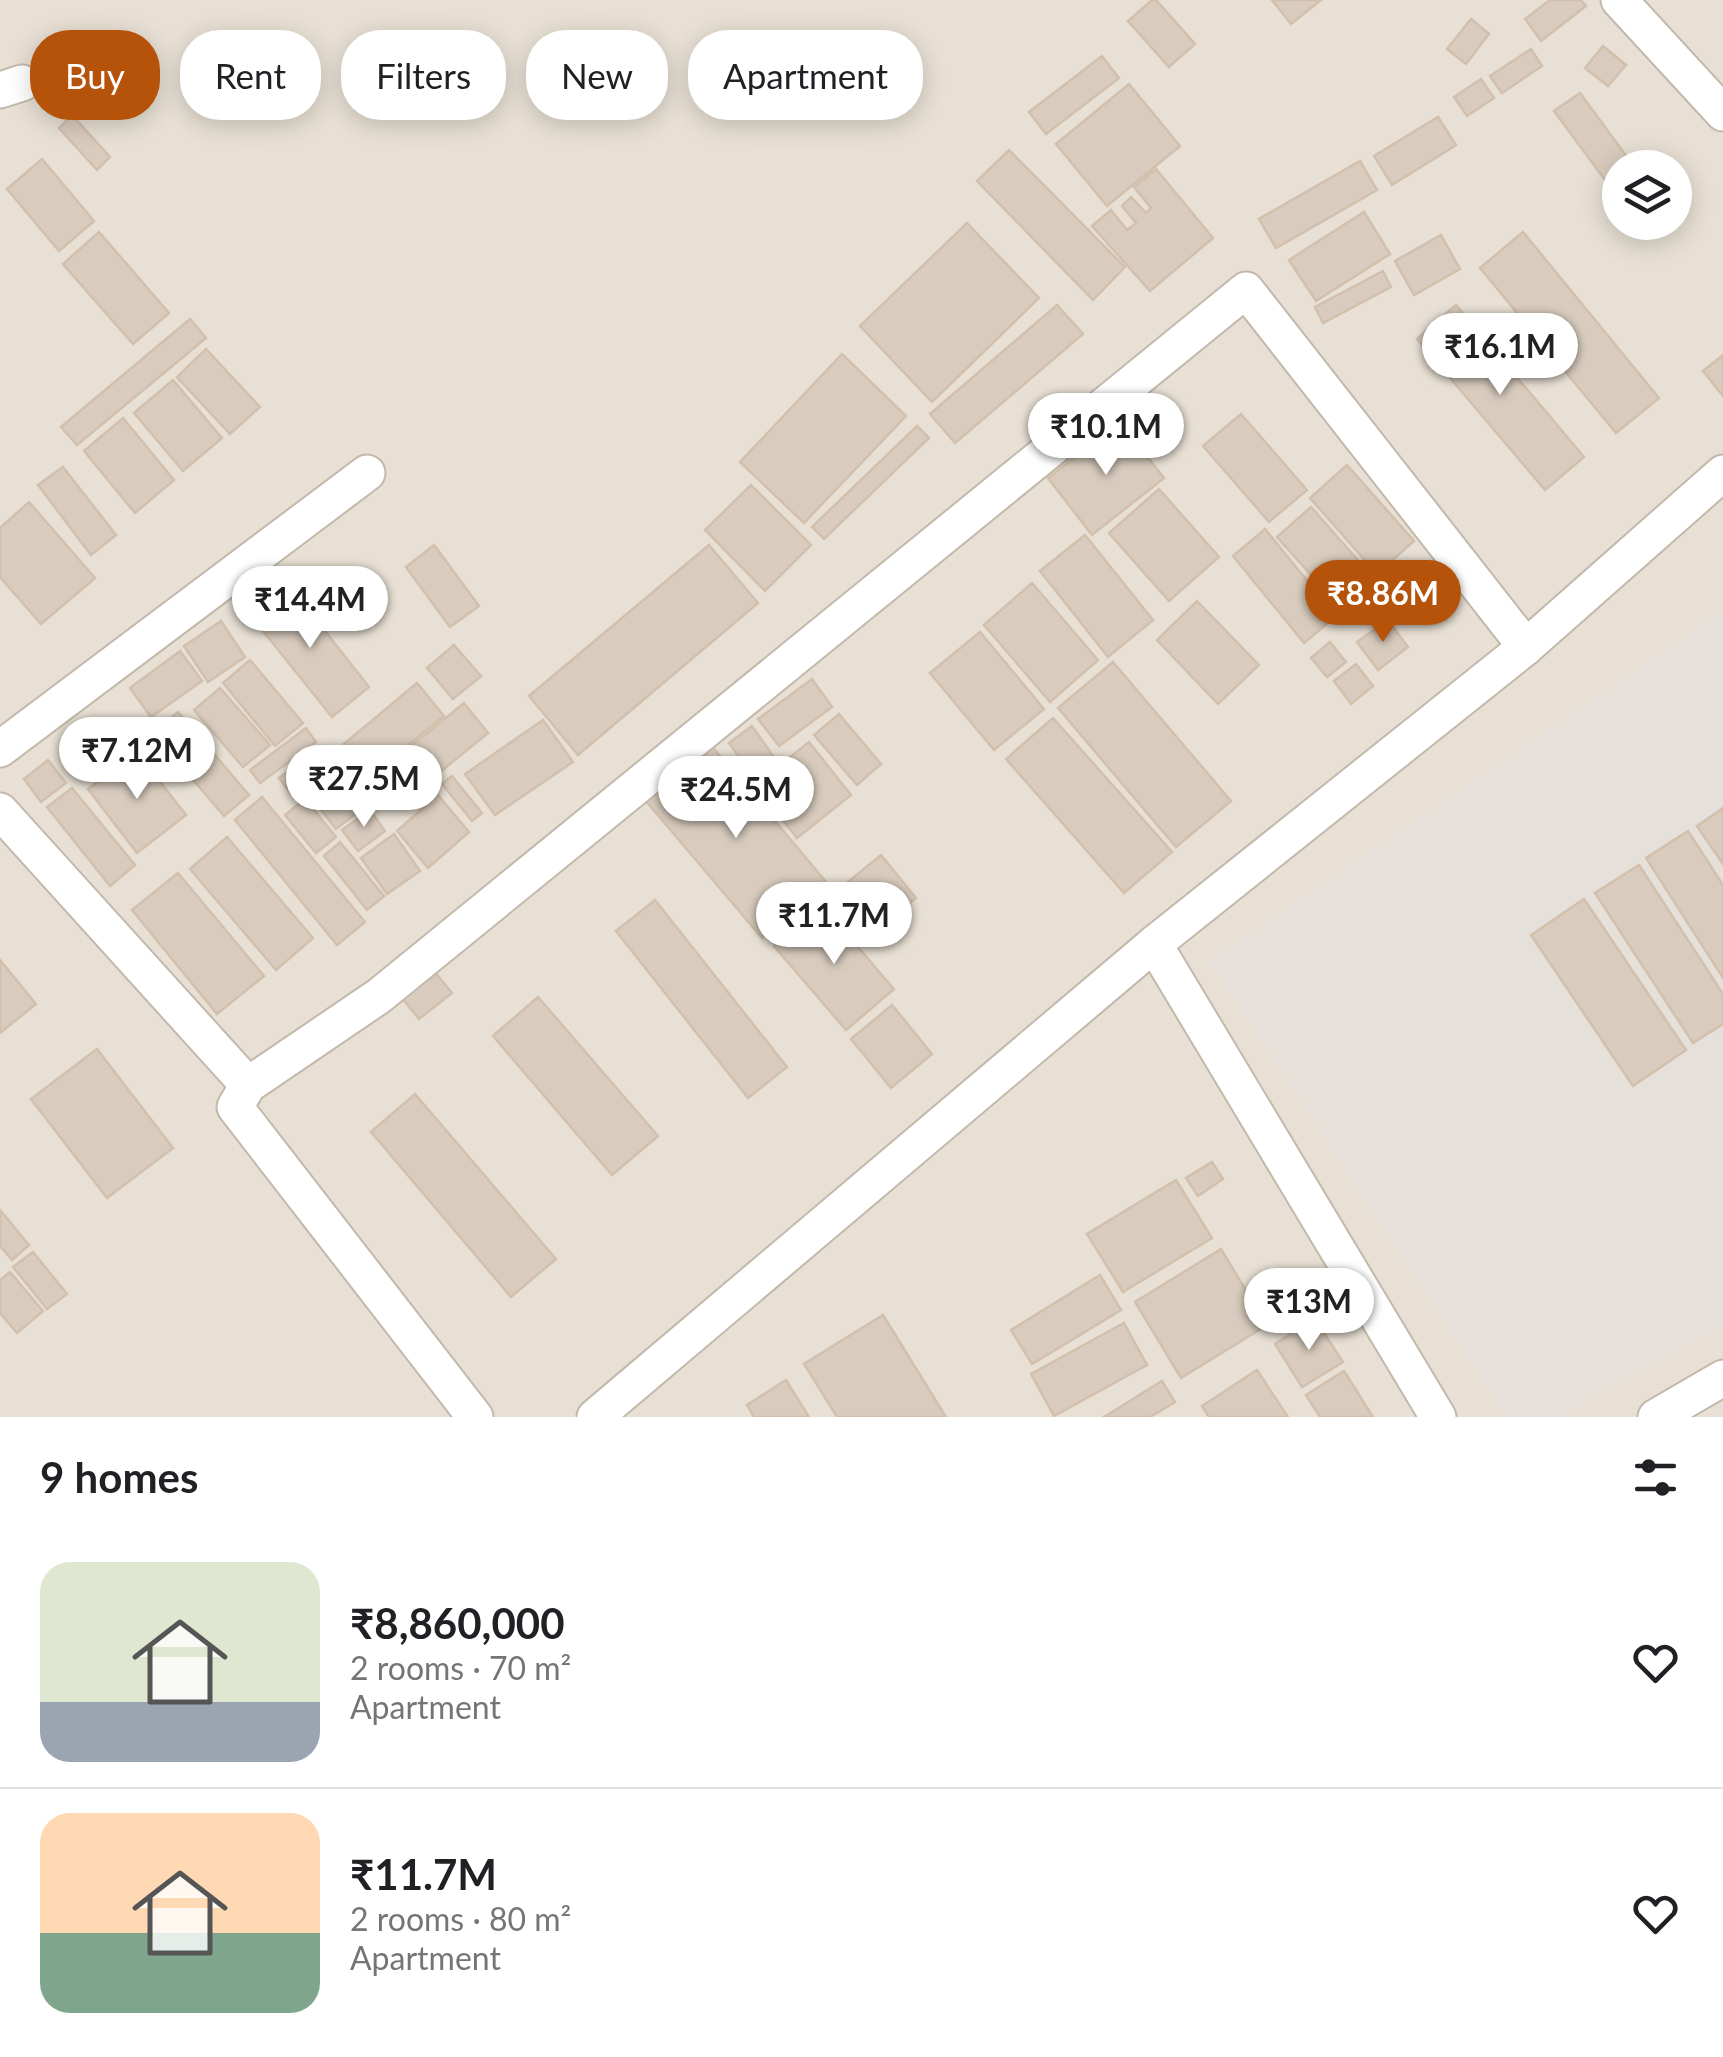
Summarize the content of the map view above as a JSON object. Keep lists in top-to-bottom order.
{
  "page": {
    "chip": [
      "Buy",
      "Rent",
      "Filters",
      "New",
      "Apartment"
    ],
    "price": [
      "₹16.1M",
      "₹10.1M",
      "₹8.86M",
      "₹14.4M",
      "₹7.12M",
      "₹27.5M",
      "₹24.5M",
      "₹11.7M",
      "₹13M"
    ],
    "heading": "9 homes",
    "list": [
      {
        "name": "₹8,860,000",
        "note": "2 rooms · 70 m² · Apartment"
      },
      {
        "name": "₹11.7M",
        "note": "2 rooms · 80 m² · Apartment"
      }
    ]
  }
}
